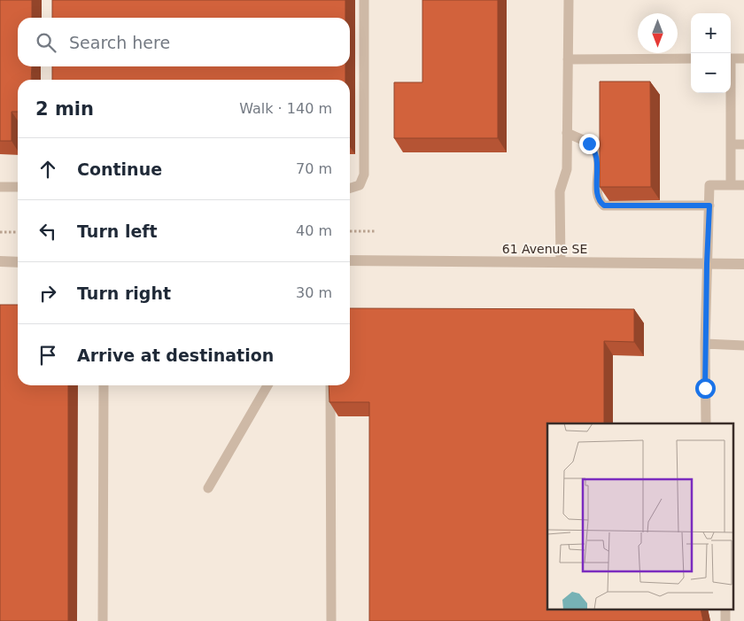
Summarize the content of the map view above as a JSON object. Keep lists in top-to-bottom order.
{
  "streets": {
    "street": ["61 Avenue SE"]
  },
  "north": "bottom",
  "page": {
    "map_buttons": ["+", "−"],
    "search": "Search here",
    "heading": ["2 min", "Walk · 140 m"],
    "list": [
      ["Continue", "70 m"],
      ["Turn left", "40 m"],
      ["Turn right", "30 m"],
      "Arrive at destination"
    ]
  }
}
